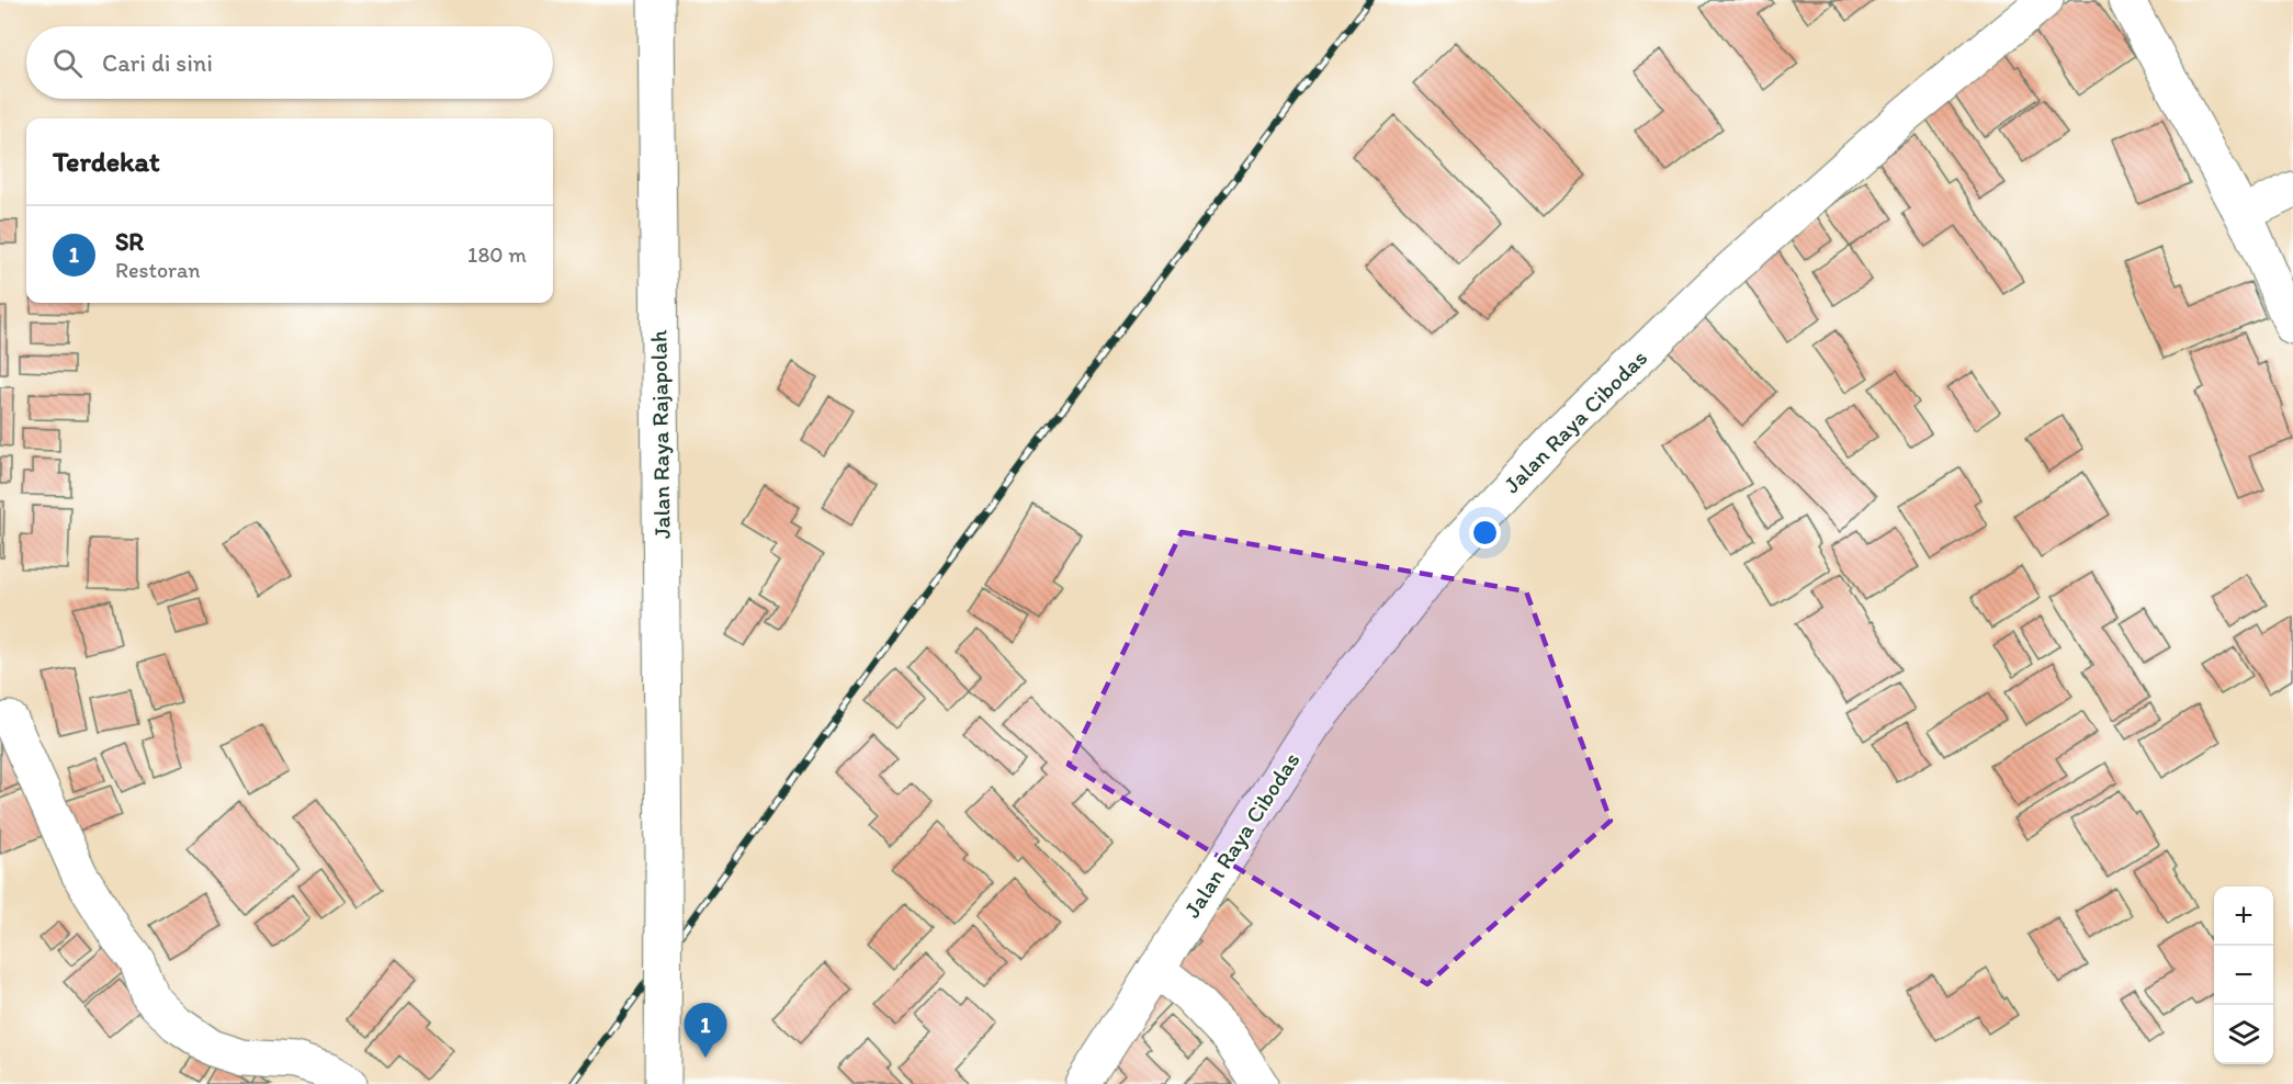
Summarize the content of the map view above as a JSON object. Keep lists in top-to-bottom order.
{
  "streets": {
    "main road": ["Jalan Raya Cibodas", "Jalan Raya Rajapolah"]
  },
  "page": {
    "search": "Cari di sini",
    "heading": "Terdekat",
    "list": [
      {
        "mark": "1",
        "name": "SR",
        "note": "Restoran",
        "value": "180 m"
      }
    ],
    "map_buttons": ["+", "−"],
    "pins": "1"
  }
}
